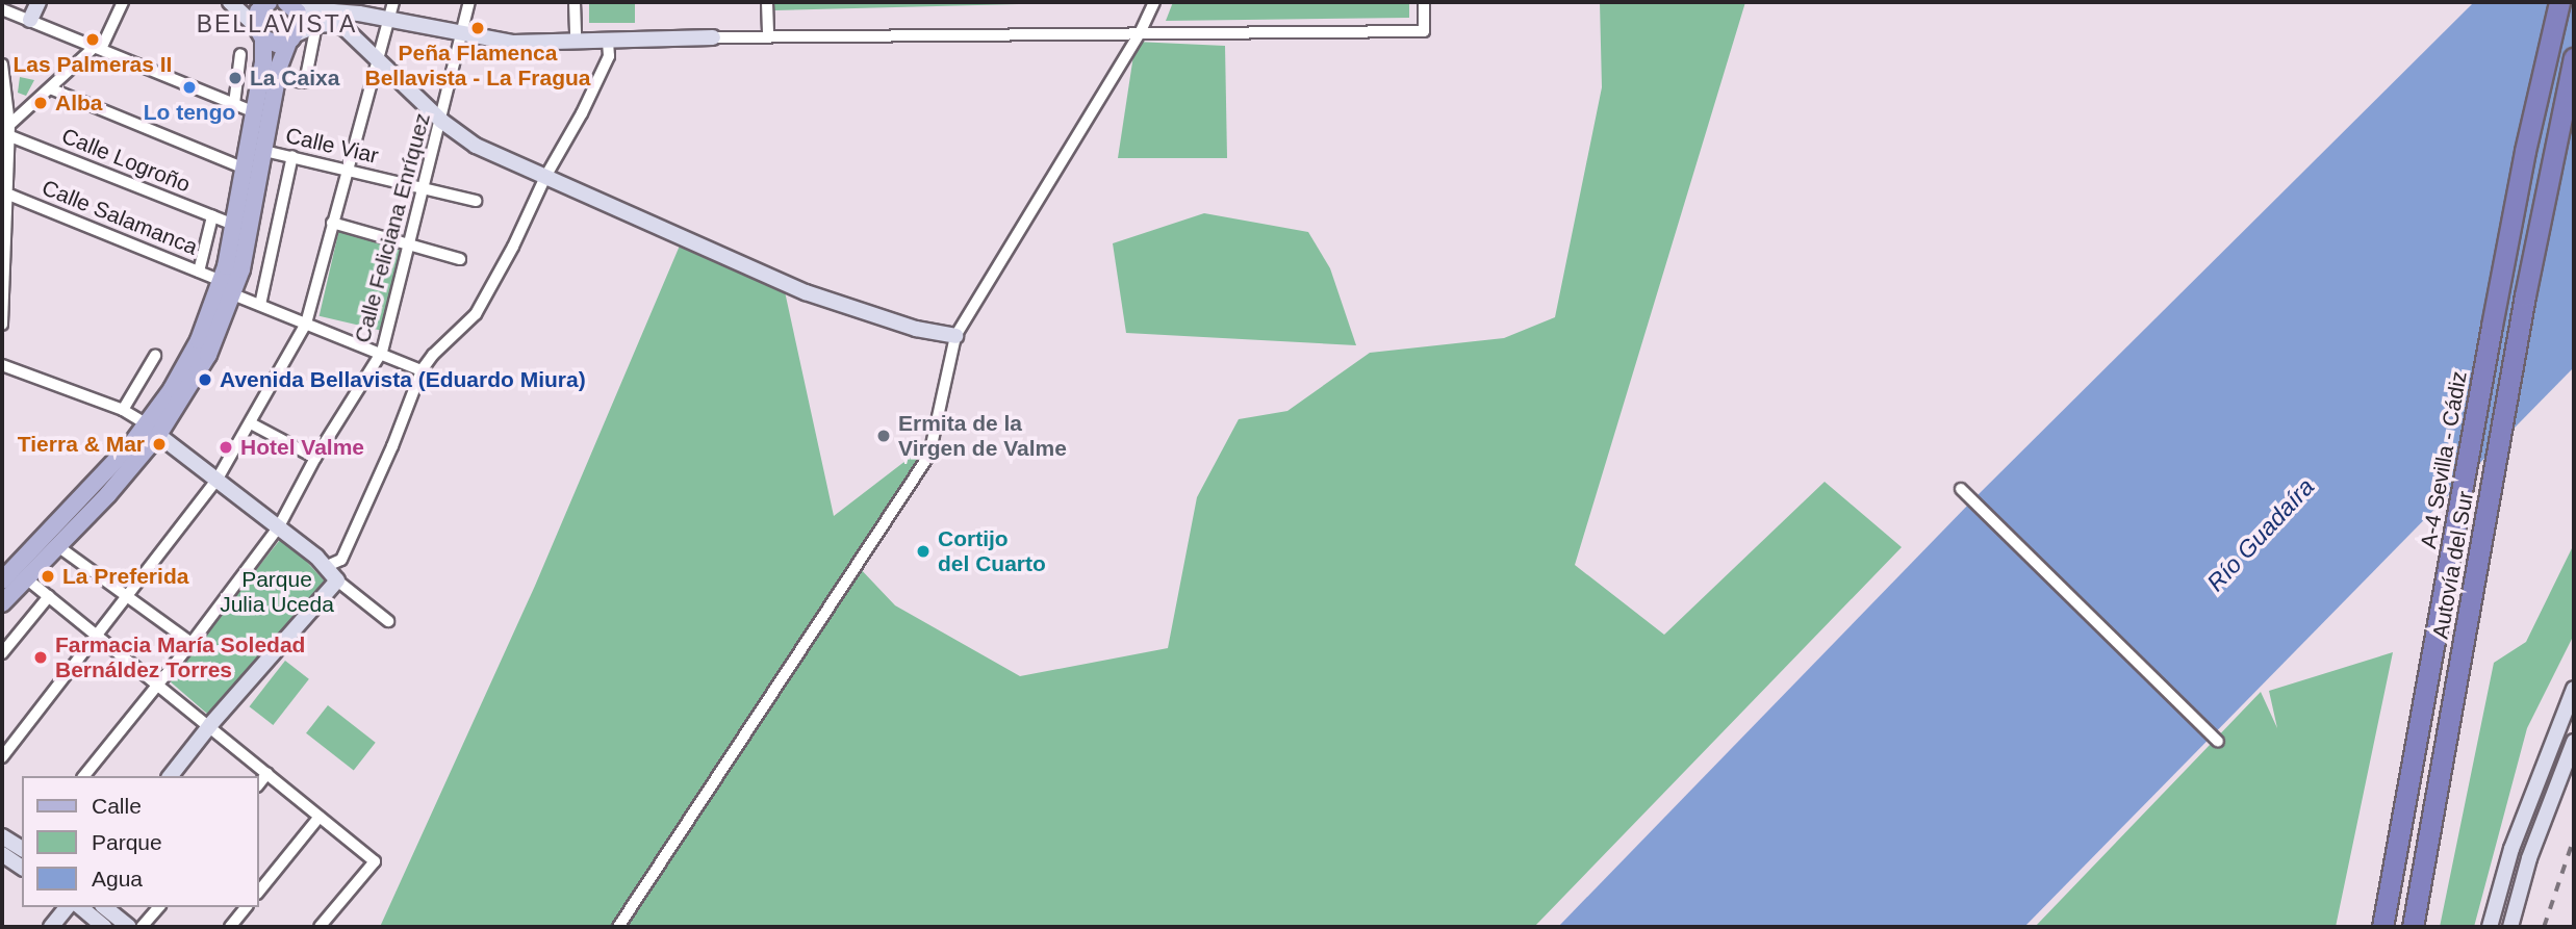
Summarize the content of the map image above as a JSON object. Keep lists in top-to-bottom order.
{
  "streets": {
    "highway": ["A-4 Sevilla - Cádiz", "Autovía del Sur"],
    "street": [
      "Calle Viar",
      "Calle Logroño",
      "Calle Salamanca",
      "Calle Feliciana Enríquez"
    ]
  },
  "crossings": [
    ["Calle Viar", "Calle Feliciana Enríquez"]
  ],
  "districts": ["BELLAVISTA"],
  "water": ["Río Guadaíra"],
  "parks": ["Parque Julia Uceda"],
  "places": [
    "Peña Flamenca Bellavista - La Fragua",
    "Las Palmeras II",
    "La Caixa",
    "Lo tengo",
    "Alba",
    "Avenida Bellavista (Eduardo Miura)",
    "Ermita de la Virgen de Valme",
    "Tierra & Mar",
    "Hotel Valme",
    "Cortijo del Cuarto",
    "La Preferida",
    "Farmacia María Soledad Bernáldez Torres"
  ],
  "legend": ["Calle", "Parque", "Agua"]
}
